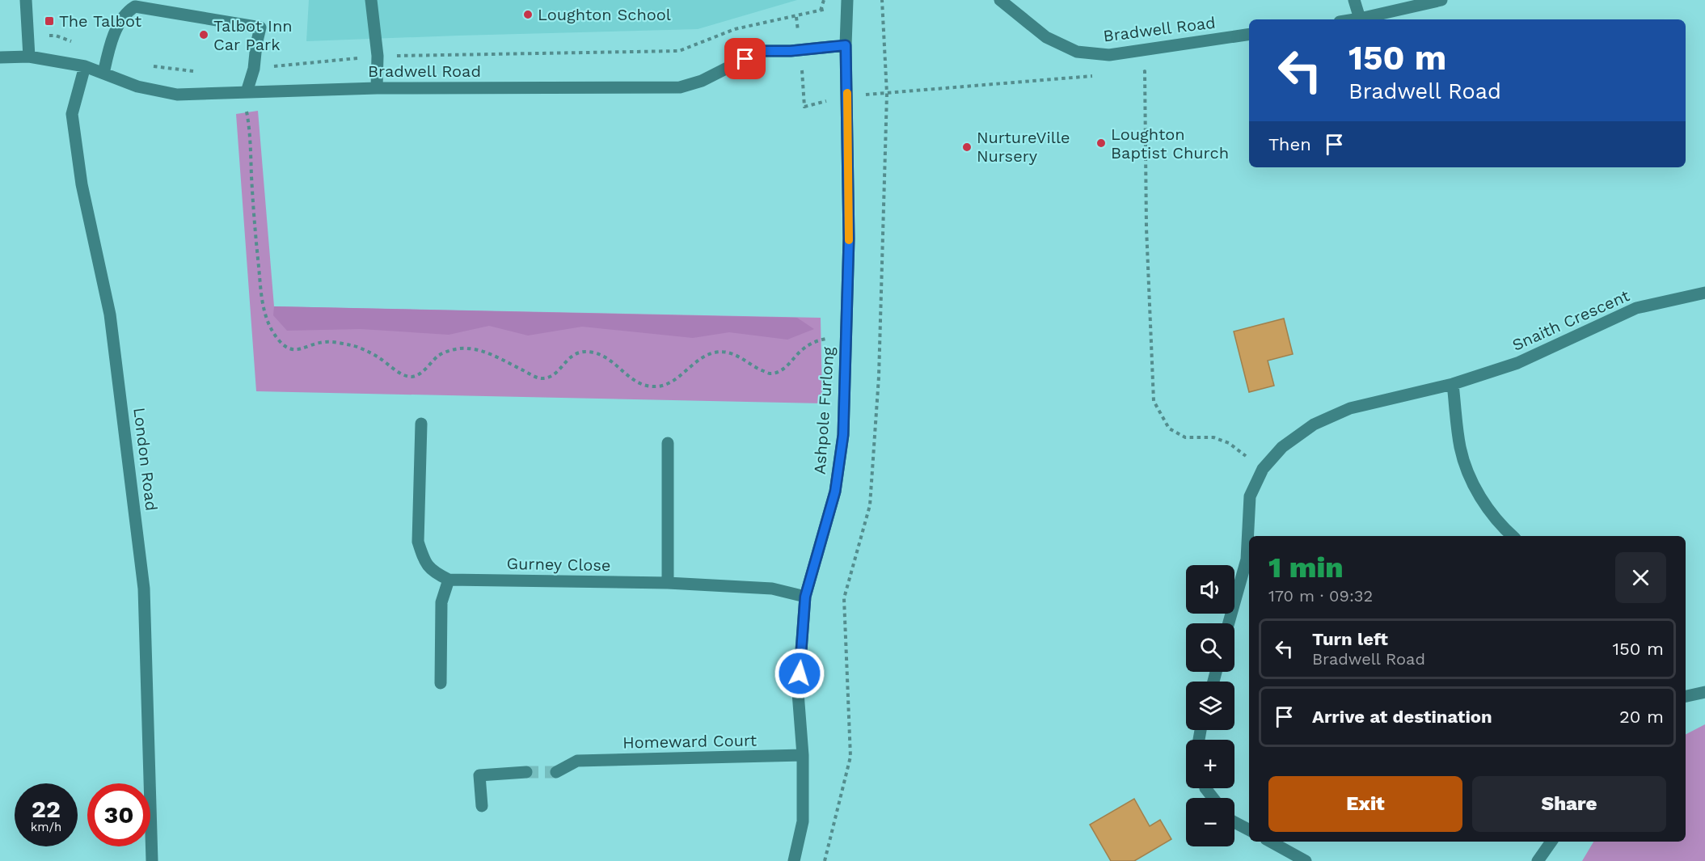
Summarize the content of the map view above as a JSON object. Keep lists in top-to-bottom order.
{
  "streets": {
    "street": [
      "Bradwell Road",
      "Snaith Crescent",
      "Ashpole Furlong",
      "London Road",
      "Gurney Close",
      "Homeward Court"
    ]
  },
  "crossings": [
    ["Bradwell Road", "Ashpole Furlong"],
    ["Bradwell Road", "London Road"],
    ["Ashpole Furlong", "Gurney Close"],
    ["Ashpole Furlong", "Homeward Court"]
  ],
  "places": {
    "other": [
      "Loughton School",
      "Talbot Inn Car Park",
      "Loughton Baptist Church",
      "NurtureVille Nursery"
    ],
    "transit": ["The Talbot"]
  },
  "page": {
    "turn": ["150 m", "Bradwell Road"],
    "then": "Then",
    "heading": ["1 min", "170 m · 09:32"],
    "map_buttons": ["+", "−"],
    "list": [
      {
        "name": "Turn left",
        "note": "Bradwell Road",
        "value": "150 m"
      },
      {
        "name": "Arrive at destination",
        "value": "20 m"
      }
    ],
    "buttons": ["Exit", "Share"],
    "speed": "22 km/h",
    "limit": "30"
  }
}
